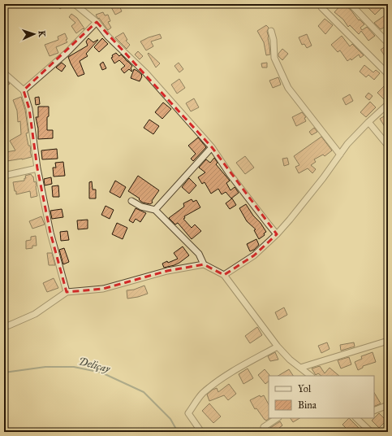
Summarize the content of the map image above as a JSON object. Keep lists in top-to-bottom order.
{
  "water": ["Deliçay"],
  "legend": ["Yol", "Bina"],
  "north": "right"
}
